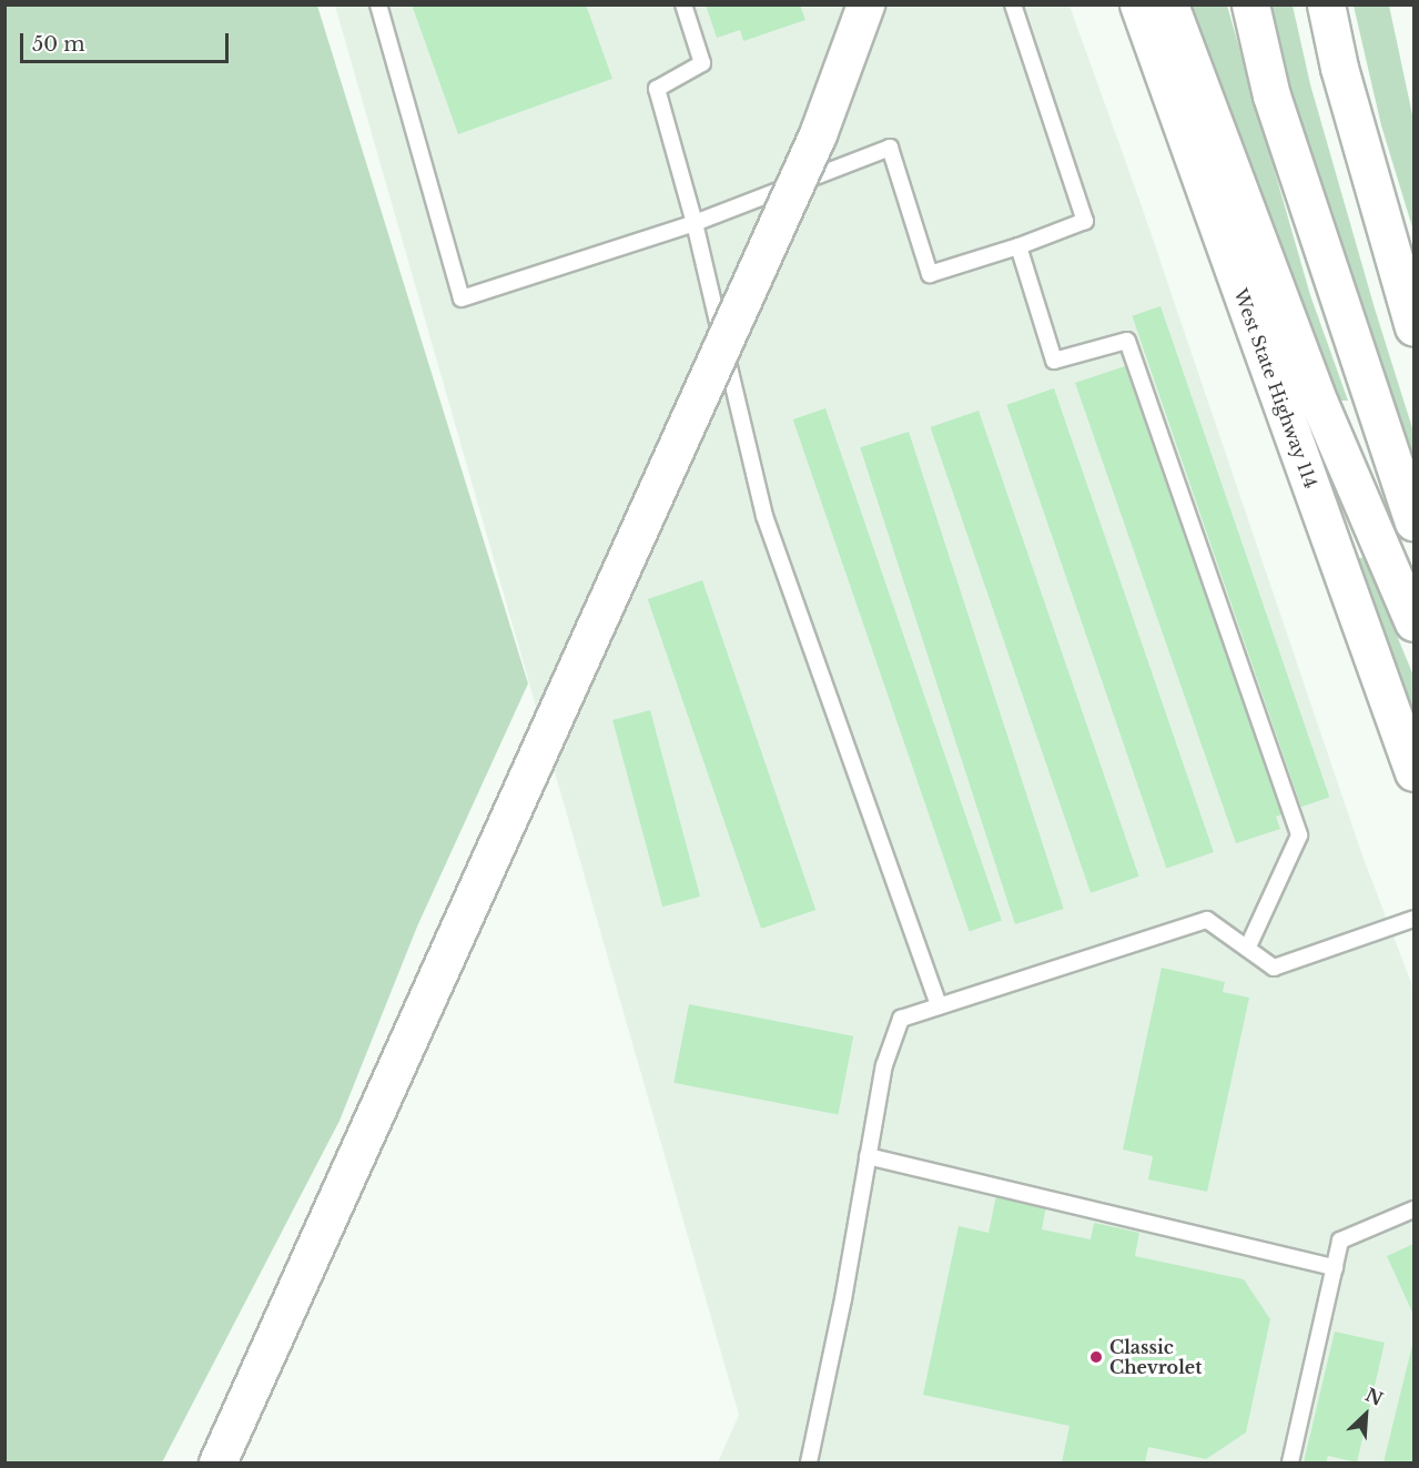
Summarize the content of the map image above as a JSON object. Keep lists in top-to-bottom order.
{
  "streets": {
    "main road": ["West State Highway 114"]
  },
  "places": ["Classic Chevrolet"],
  "scale_bar": "50 m",
  "north": "top right"
}
